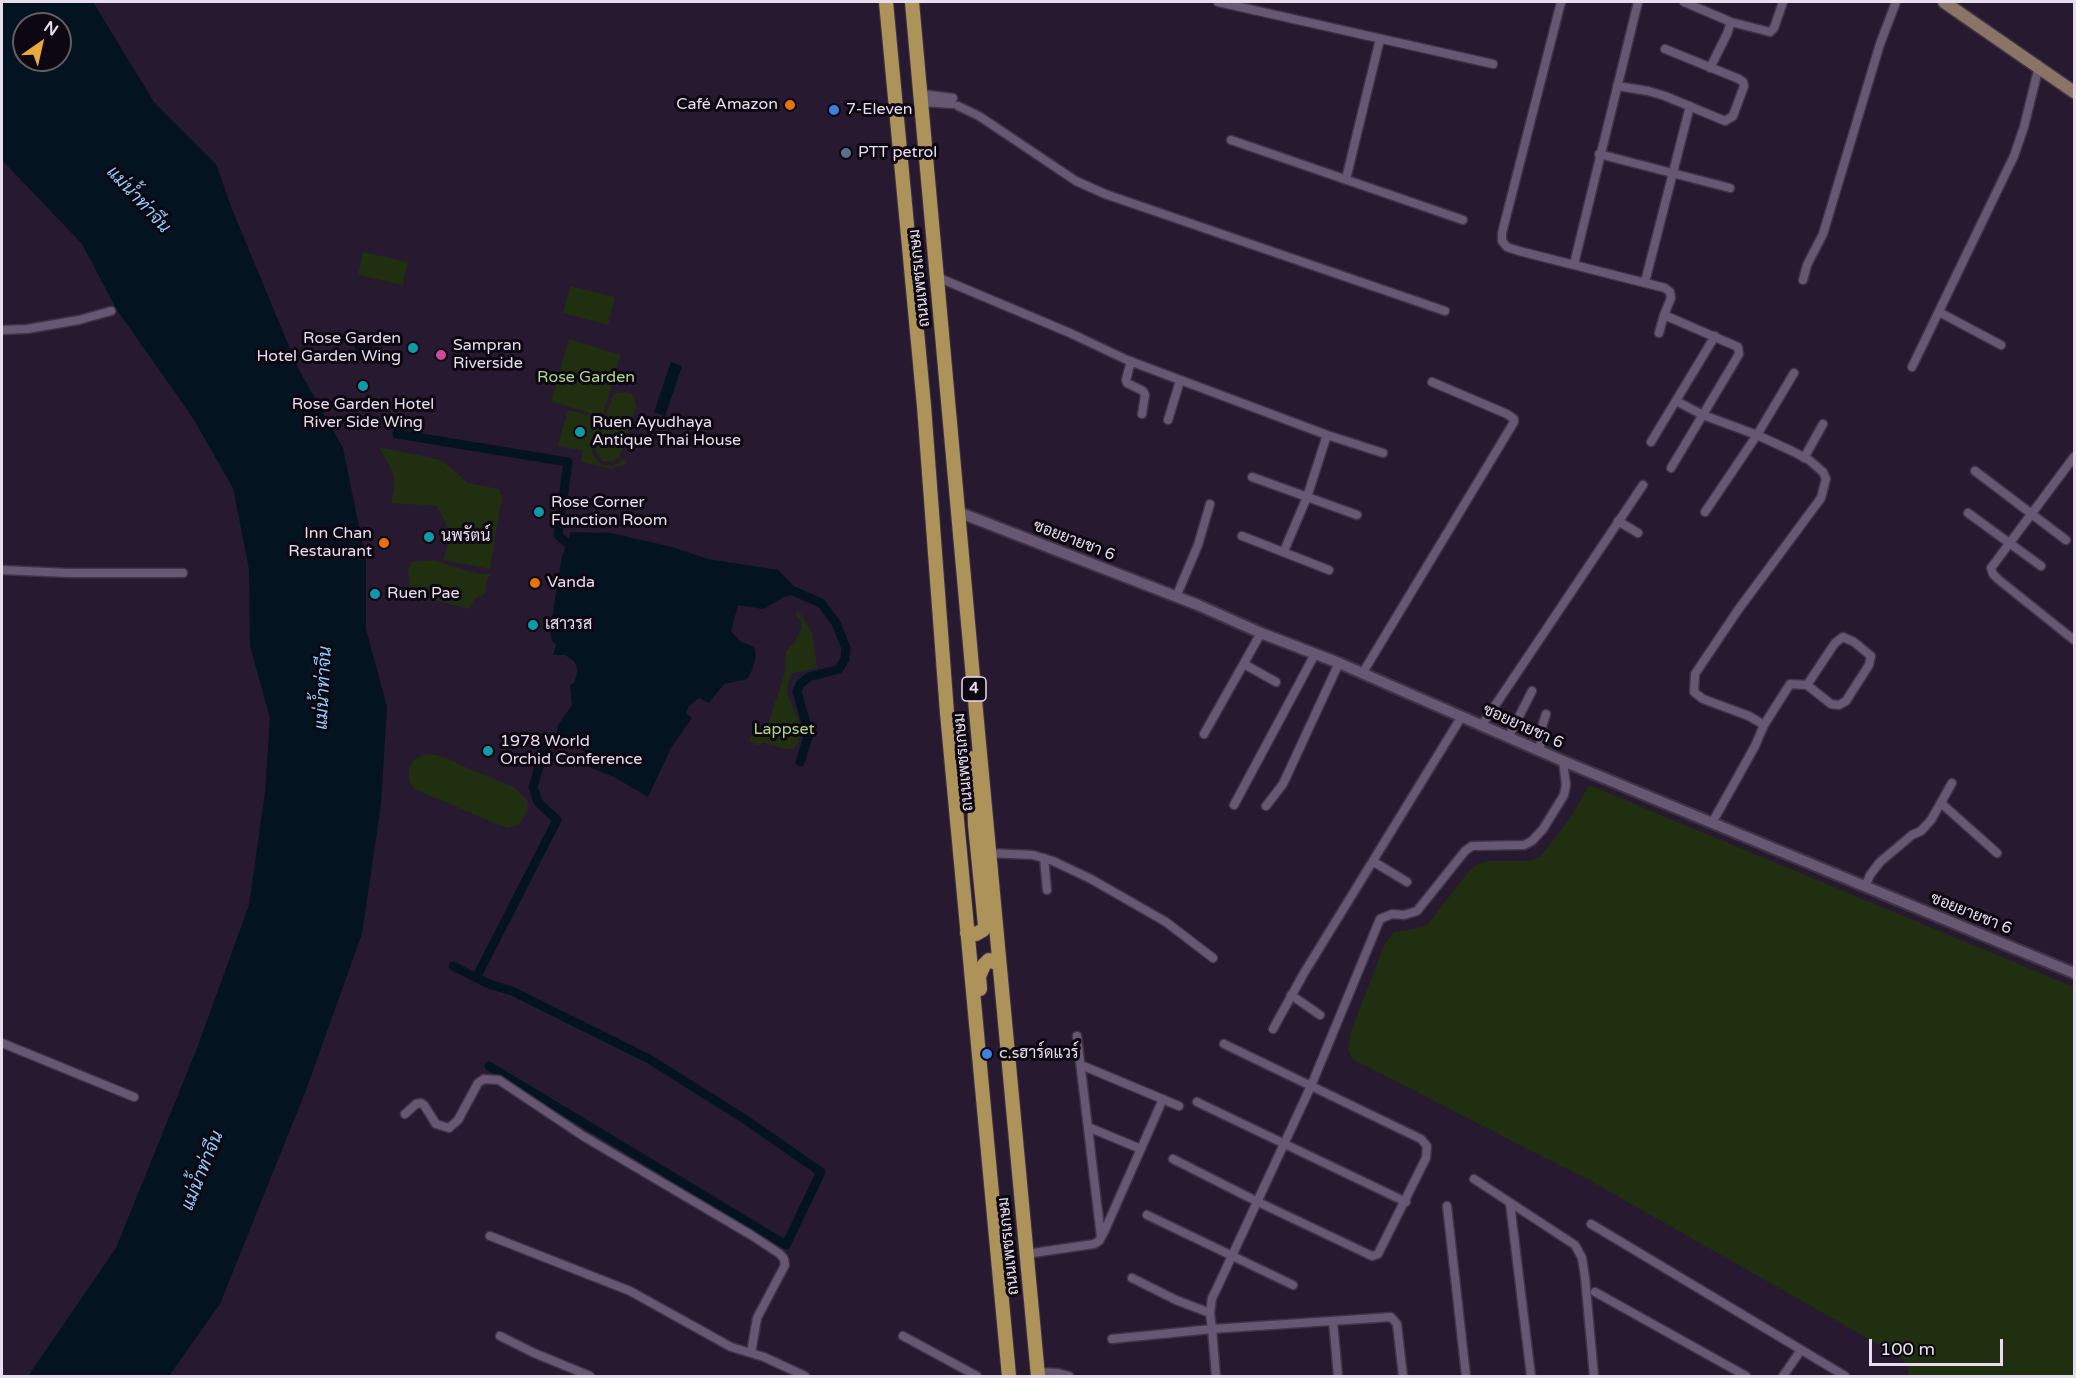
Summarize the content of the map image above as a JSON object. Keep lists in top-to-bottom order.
{
  "streets": {
    "main road": ["ถนนเพชรเกษม", "4"],
    "street": ["ซอยยายชา 6"]
  },
  "crossings": [
    ["ถนนเพชรเกษม", "ซอยยายชา 6"]
  ],
  "water": ["แม่น้ำท่าจีน"],
  "parks": ["Rose Garden", "Lappset"],
  "places": [
    "Café Amazon",
    "7-Eleven",
    "PTT petrol",
    "Rose Garden Hotel Garden Wing",
    "Sampran Riverside",
    "Rose Garden Hotel River Side Wing",
    "Ruen Ayudhaya Antique Thai House",
    "Rose Corner Function Room",
    "นพรัตน์",
    "Inn Chan Restaurant",
    "Vanda",
    "Ruen Pae",
    "เสาวรส",
    "1978 World Orchid Conference",
    "c.sฮาร์ดแวร์"
  ],
  "scale_bar": "100 m",
  "north": "top right"
}
